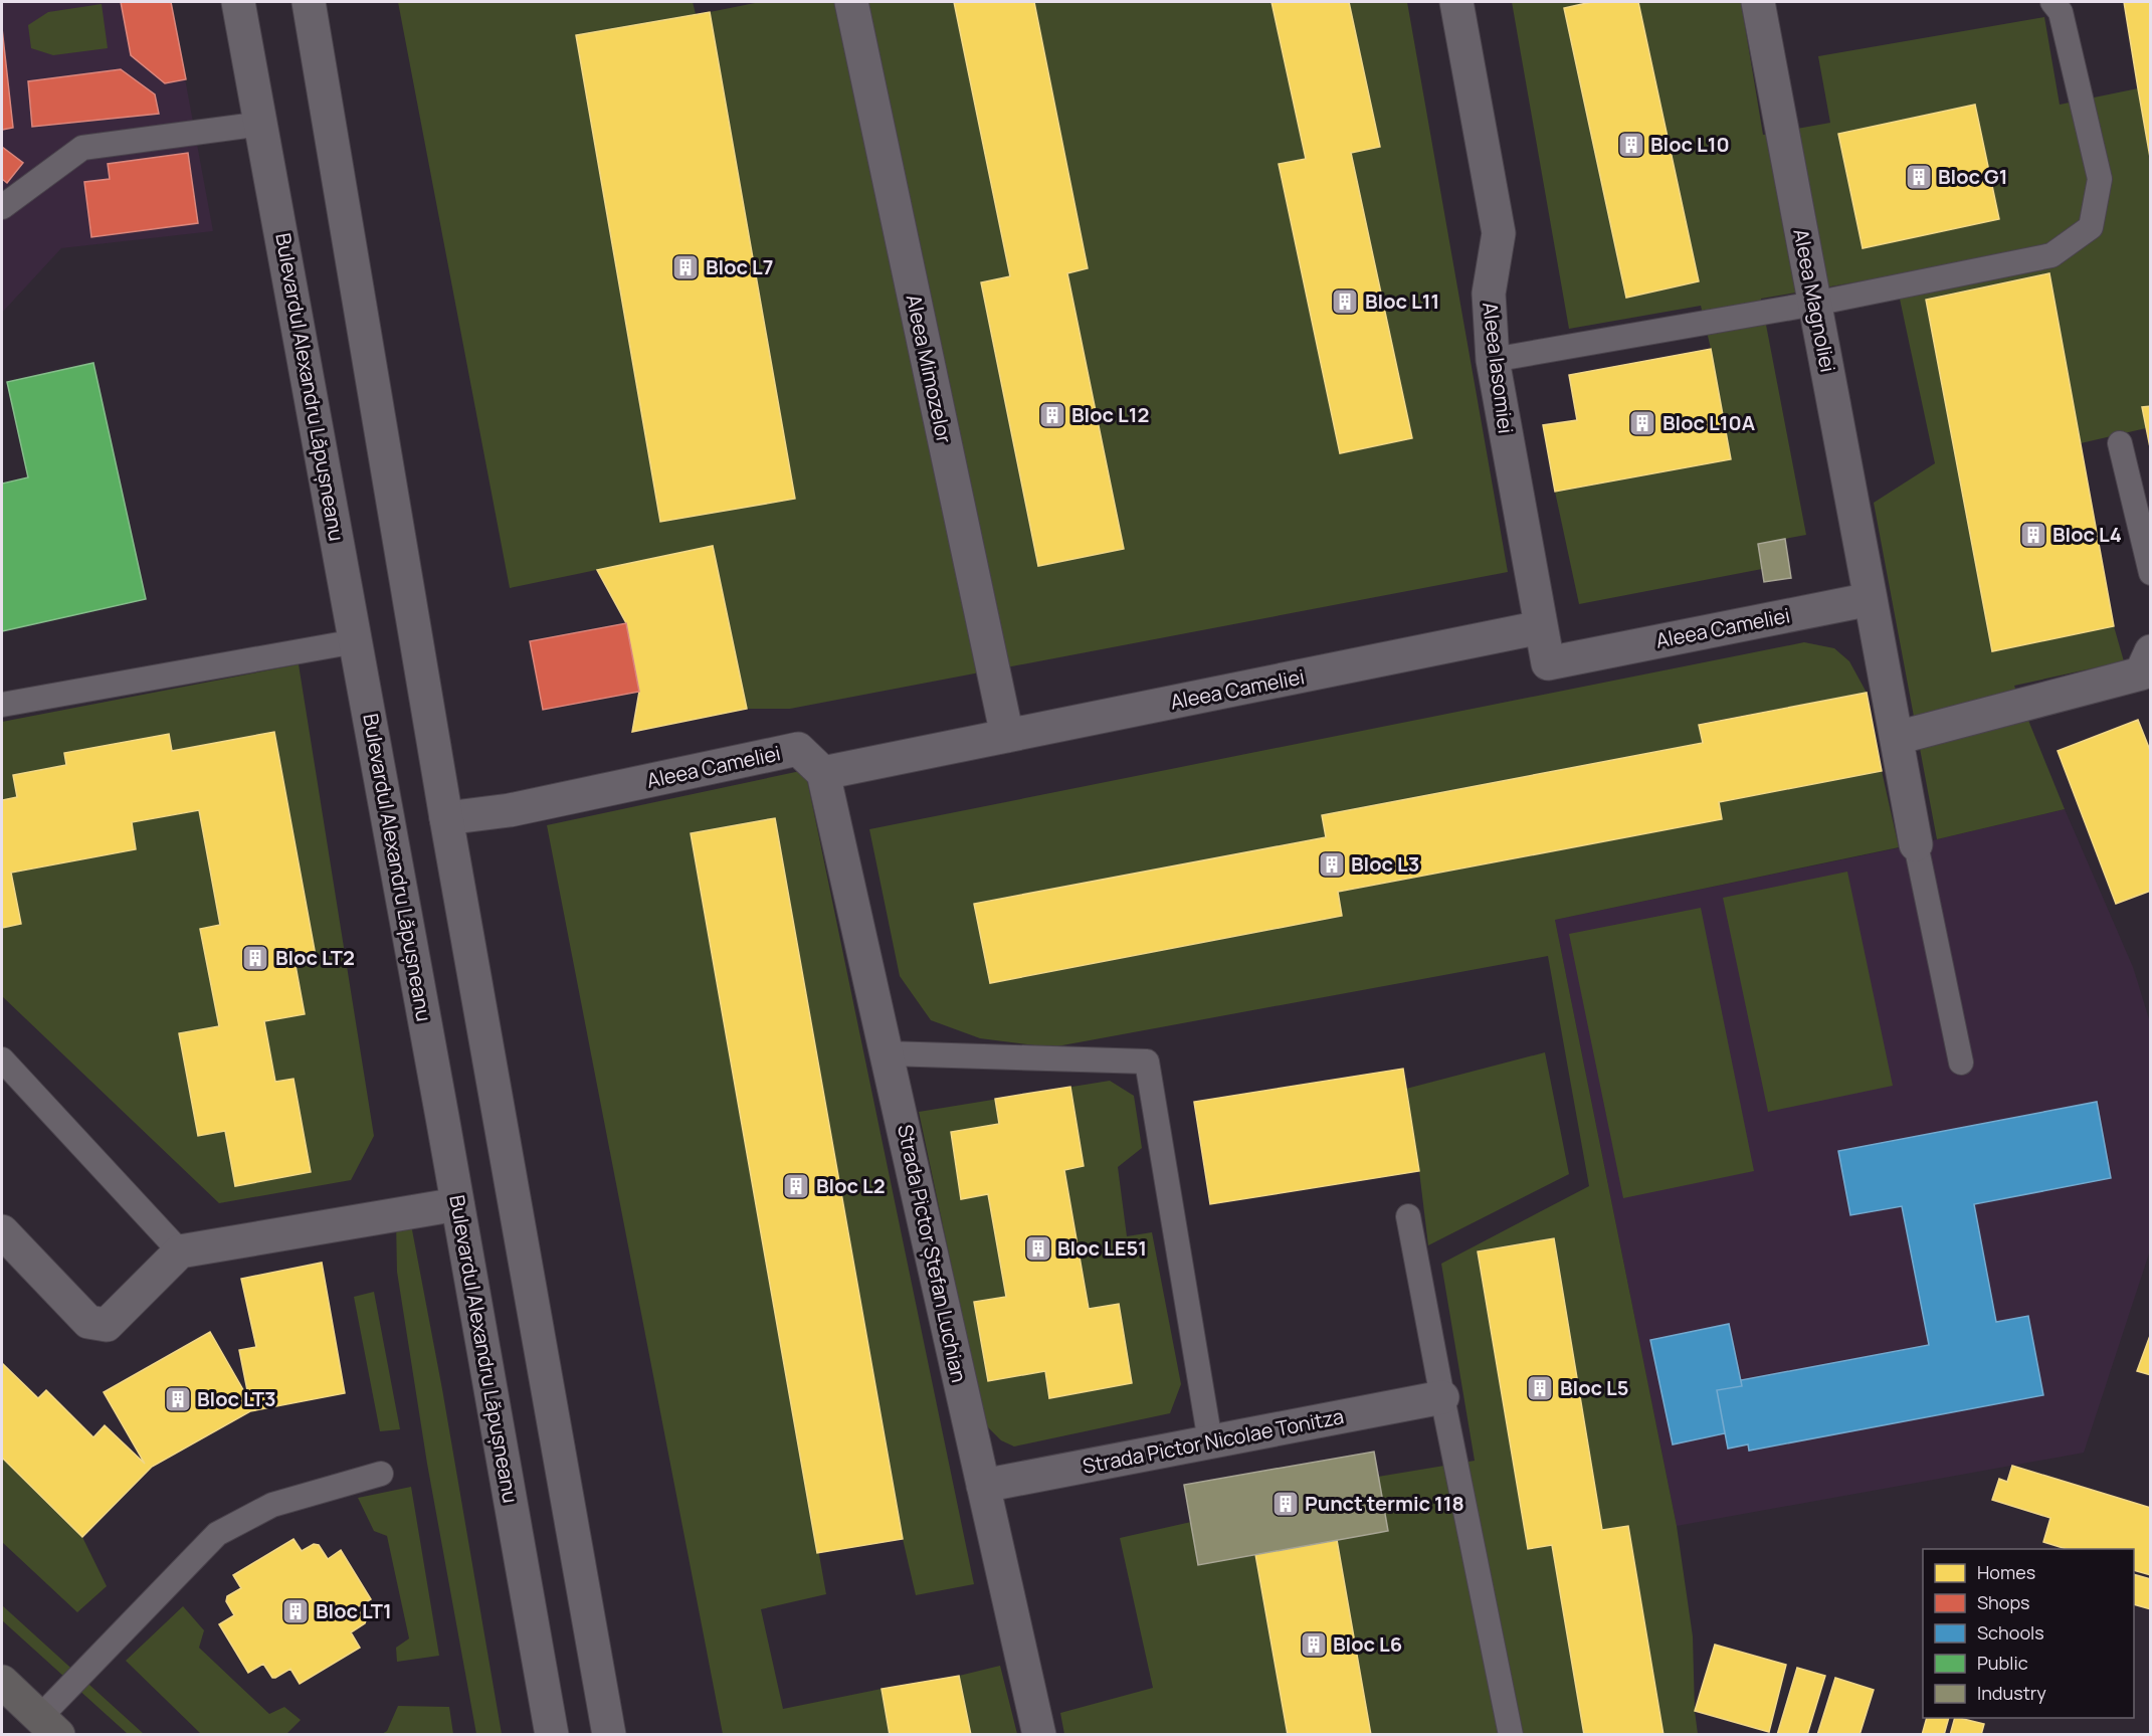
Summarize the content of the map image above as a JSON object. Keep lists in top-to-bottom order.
{
  "streets": {
    "street": [
      "Aleea Magnoliei",
      "Aleea Iasomiei",
      "Aleea Mimozelor",
      "Bulevardul Alexandru Lăpușneanu",
      "Aleea Cameliei",
      "Strada Pictor Ștefan Luchian",
      "Strada Pictor Nicolae Tonitza"
    ]
  },
  "crossings": [
    ["Aleea Magnoliei", "Aleea Cameliei"],
    ["Aleea Iasomiei", "Aleea Cameliei"],
    ["Aleea Mimozelor", "Aleea Cameliei"],
    ["Aleea Cameliei", "Strada Pictor Ștefan Luchian"],
    ["Strada Pictor Ștefan Luchian", "Strada Pictor Nicolae Tonitza"]
  ],
  "places": {
    "building": [
      "Bloc L10",
      "Bloc G1",
      "Bloc L7",
      "Bloc L11",
      "Bloc L12",
      "Bloc L10A",
      "Bloc L4",
      "Bloc L3",
      "Bloc LT2",
      "Bloc L2",
      "Bloc LE51",
      "Bloc L5",
      "Bloc LT3",
      "Punct termic 118",
      "Bloc LT1",
      "Bloc L6"
    ]
  },
  "legend": [
    "Homes",
    "Shops",
    "Schools",
    "Public",
    "Industry"
  ]
}
